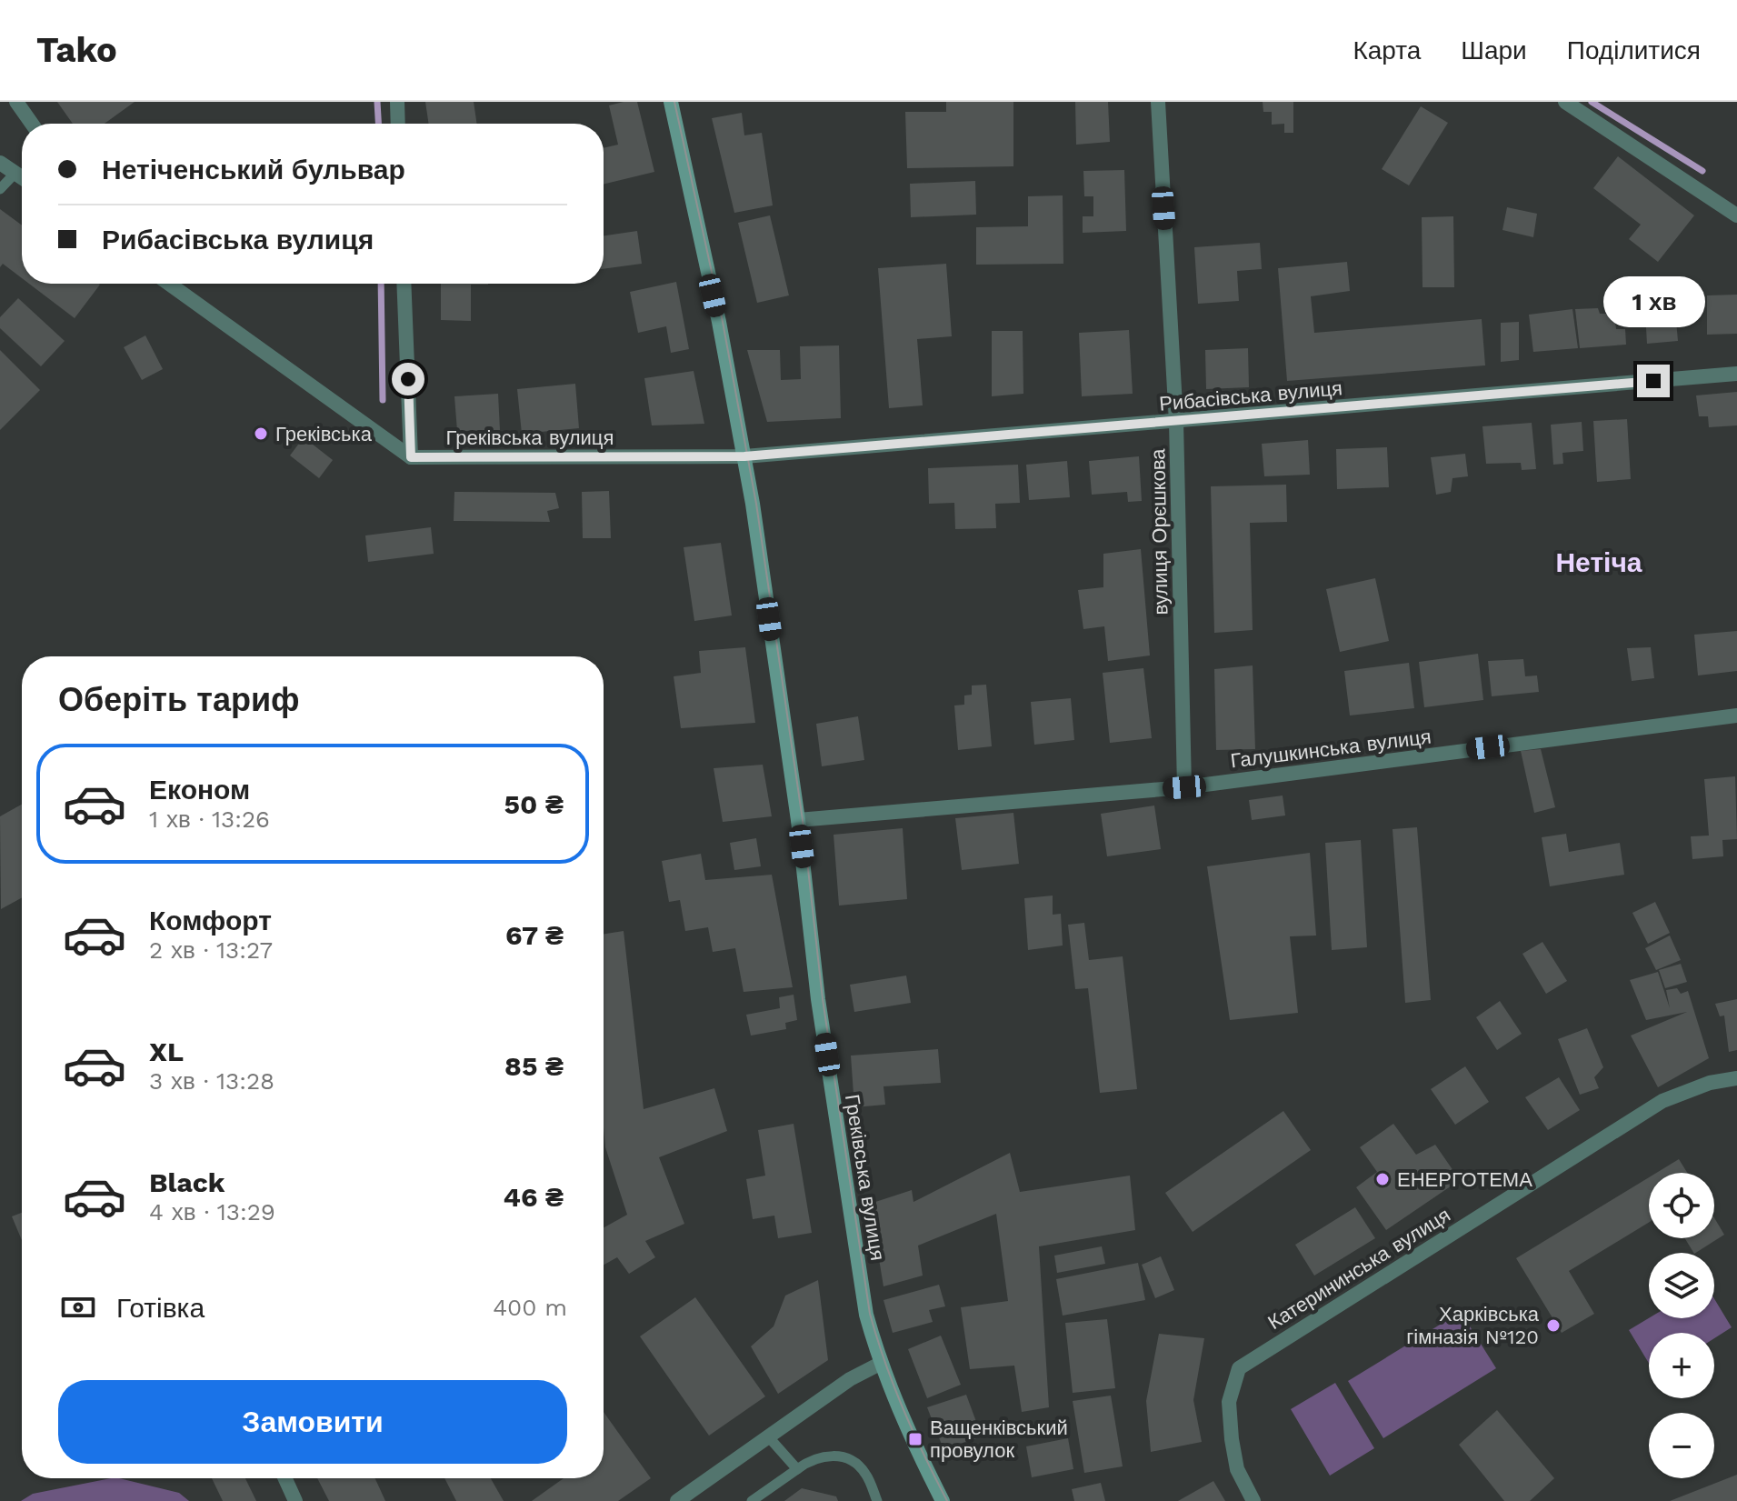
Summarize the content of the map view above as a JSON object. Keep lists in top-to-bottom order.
{
  "streets": {
    "main road": ["Греківська вулиця"],
    "street": [
      "Рибасівська вулиця",
      "вулиця Орєшкова",
      "Галушкинська вулиця",
      "Катерининська вулиця"
    ]
  },
  "crossings": [
    ["Рибасівська вулиця", "Греківська вулиця"],
    ["Рибасівська вулиця", "вулиця Орєшкова"],
    ["Греківська вулиця", "Галушкинська вулиця"],
    ["вулиця Орєшкова", "Галушкинська вулиця"]
  ],
  "districts": ["Нетіча"],
  "places": {
    "other": ["Греківська", "ЕНЕРГОТЕМА", "Харківська гімназія №120"],
    "transit": ["Ващенківський провулок"]
  },
  "page": {
    "header": "Tako",
    "nav": ["Карта", "Шари", "Поділитися"],
    "banner": ["Нетіченський бульвар", "Рибасівська вулиця"],
    "bubble": "1 хв",
    "heading": "Оберіть тариф",
    "list": [
      {
        "name": "Економ",
        "note": "1 хв · 13:26",
        "value": "50 ₴"
      },
      {
        "name": "Комфорт",
        "note": "2 хв · 13:27",
        "value": "67 ₴"
      },
      {
        "name": "XL",
        "note": "3 хв · 13:28",
        "value": "85 ₴"
      },
      {
        "name": "Black",
        "note": "4 хв · 13:29",
        "value": "46 ₴"
      }
    ],
    "map_buttons": ["+", "−"],
    "pay": ["Готівка", "400 m"],
    "buttons": "Замовити"
  }
}
